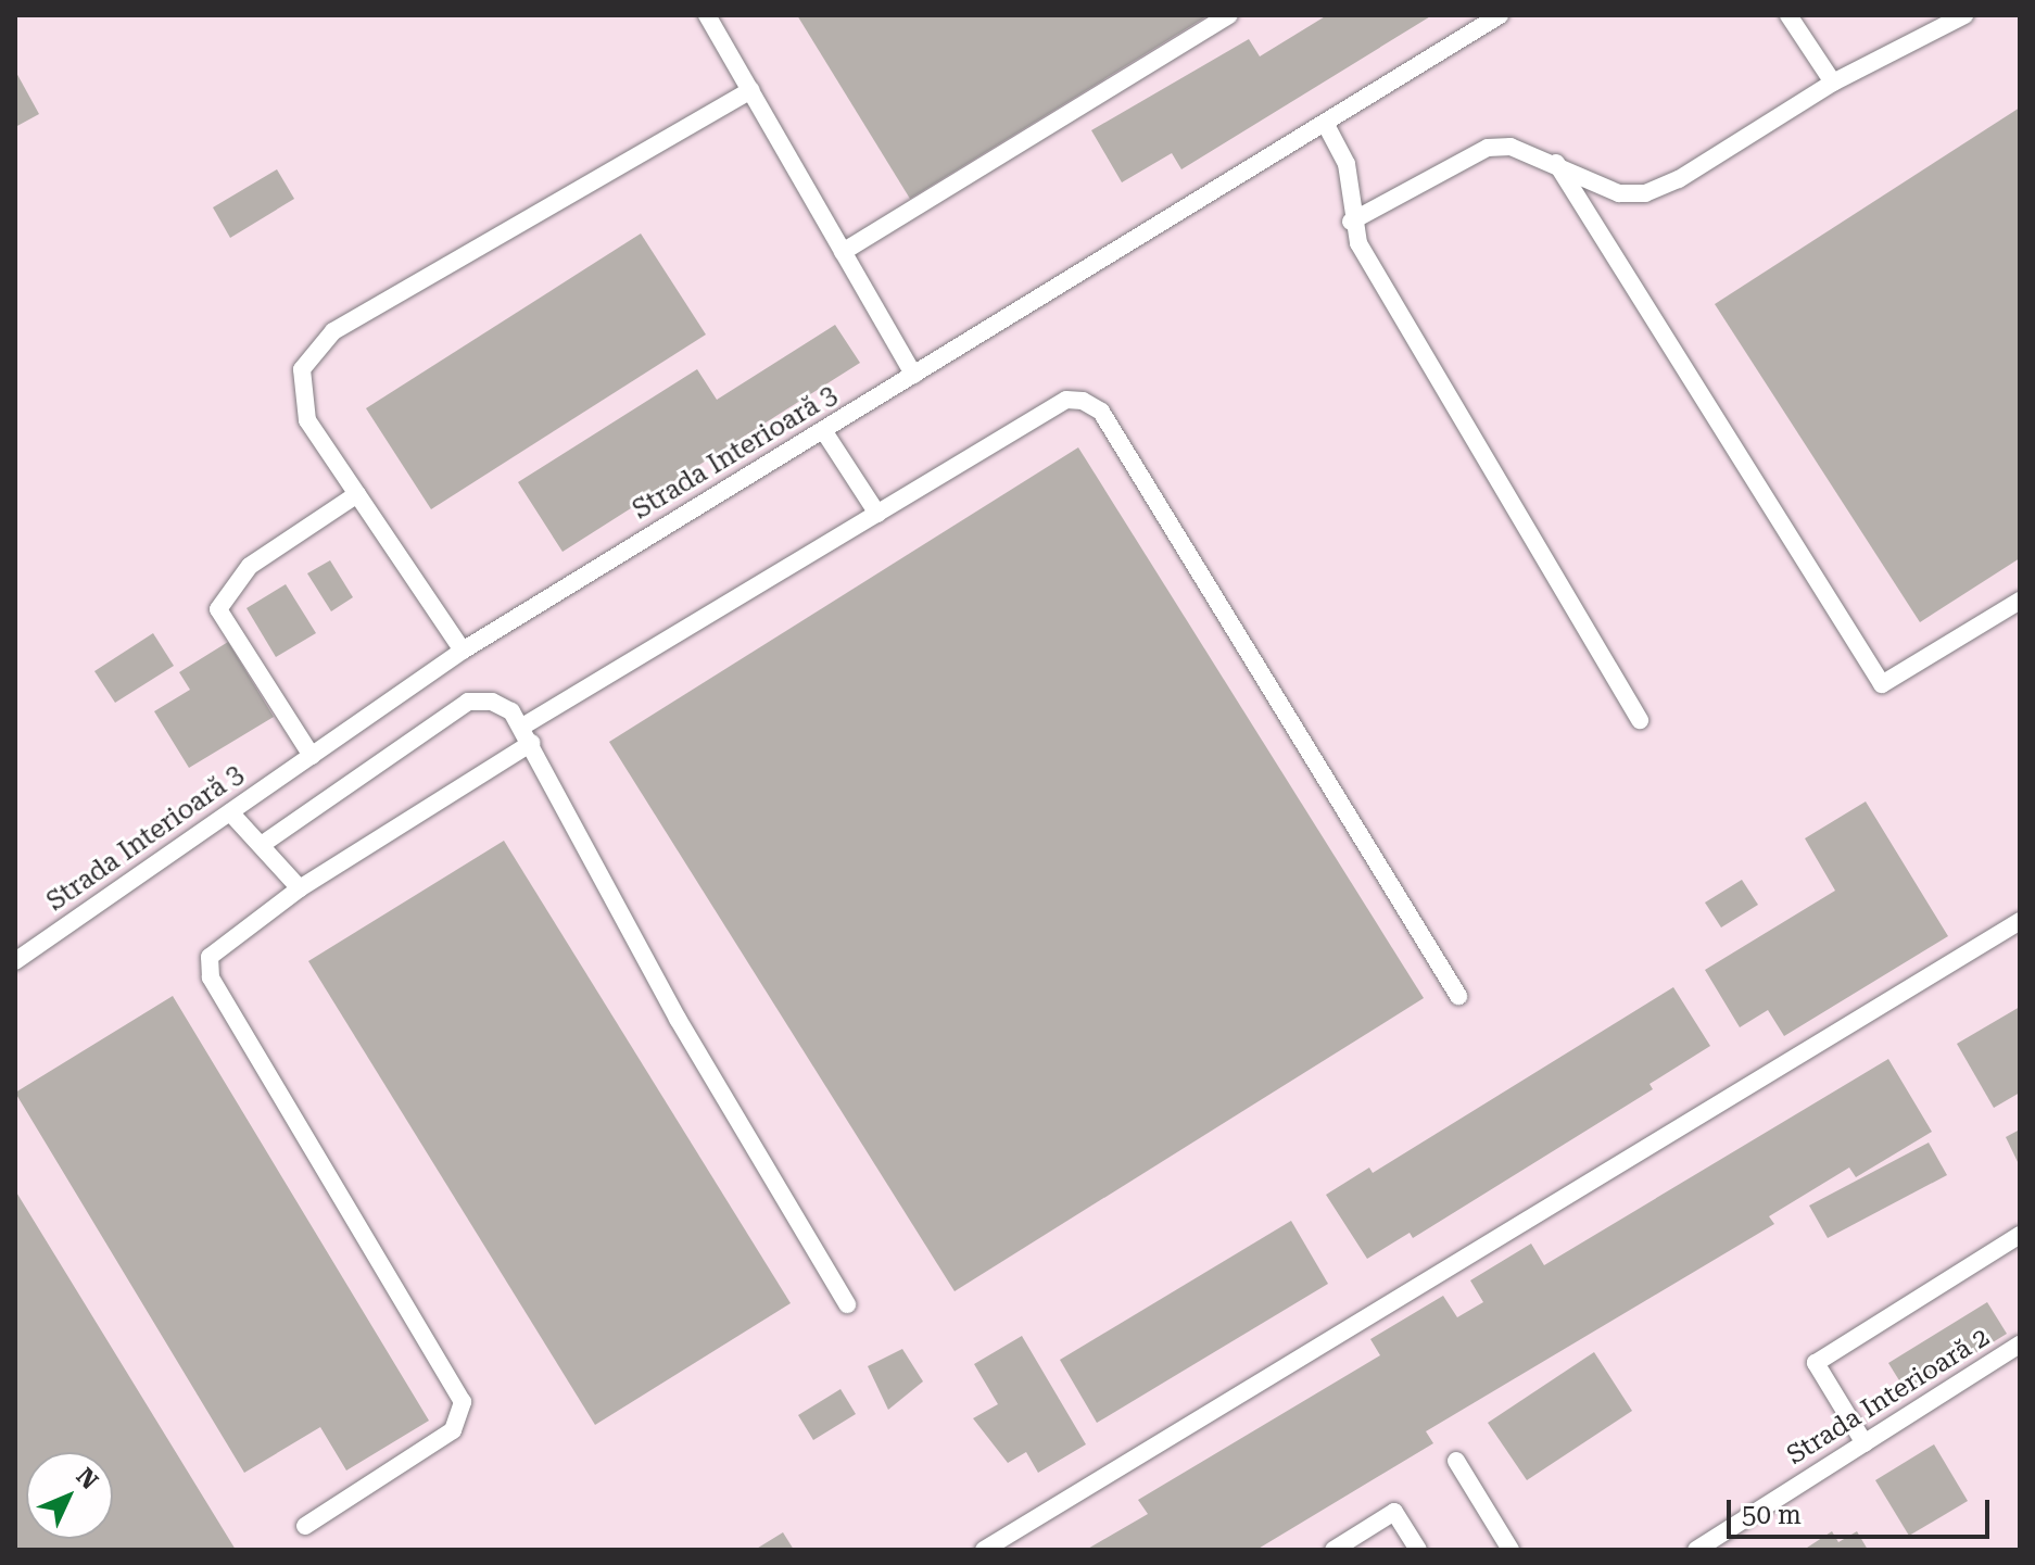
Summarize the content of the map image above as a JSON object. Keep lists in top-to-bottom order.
{
  "streets": {
    "lane": ["Strada Interioară 3", "Strada Interioară 2"]
  },
  "scale_bar": "50 m",
  "north": "top right"
}
